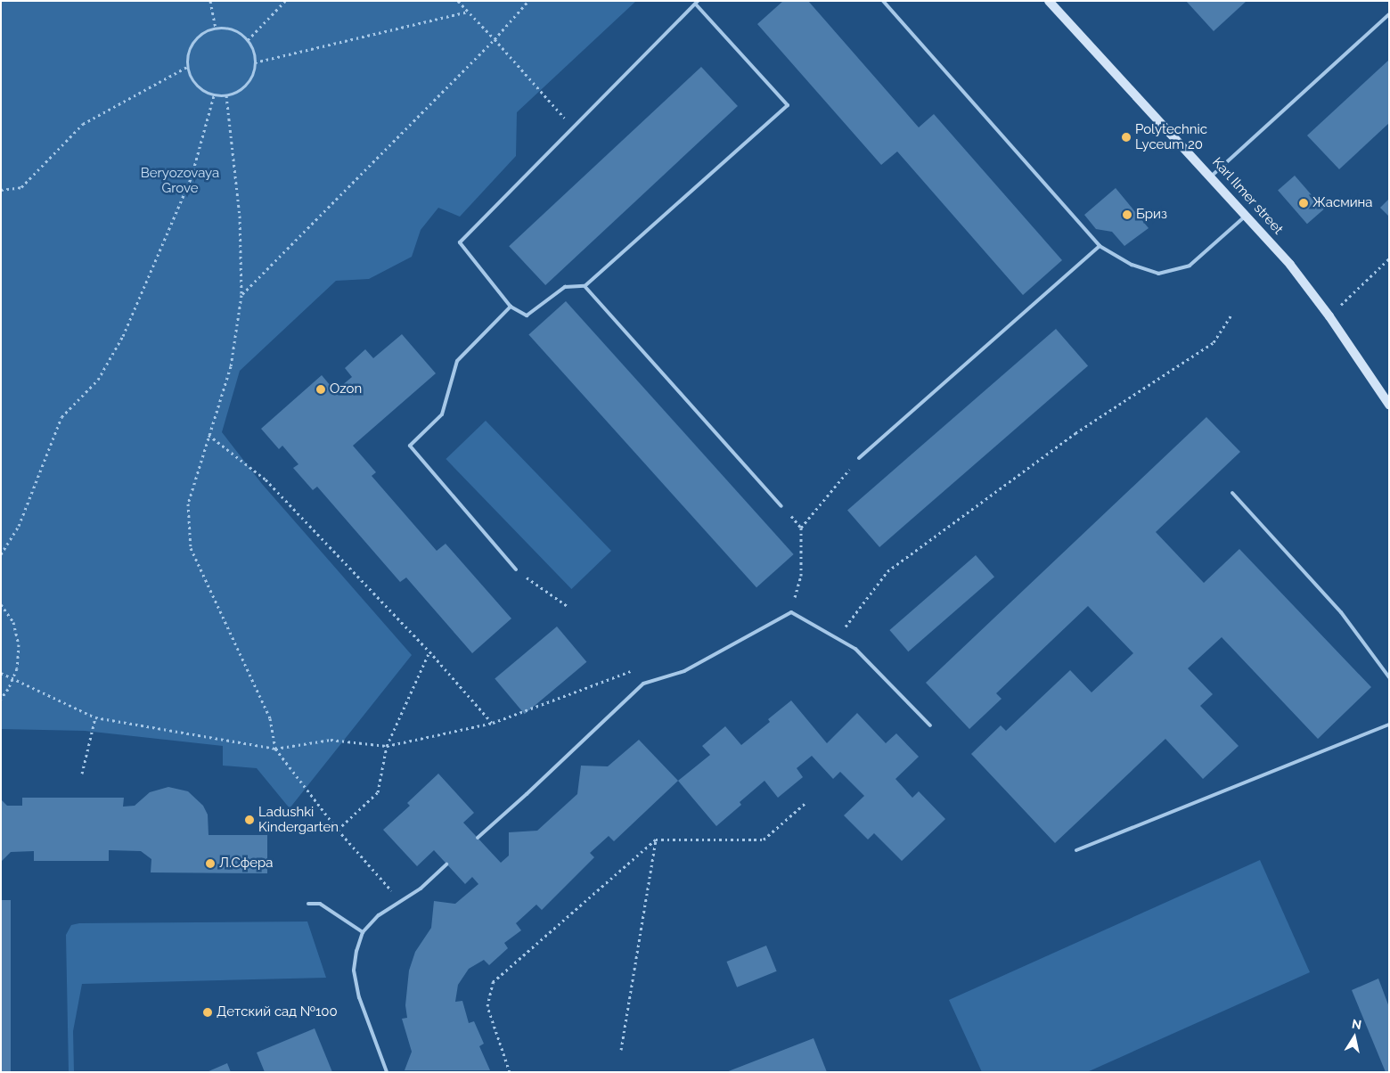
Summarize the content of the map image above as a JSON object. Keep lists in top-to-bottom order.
{
  "streets": {
    "street": ["Karl Ilmer street"]
  },
  "parks": ["Beryozovaya Grove"],
  "places": [
    "Polytechnic Lyceum 20",
    "Жасмина",
    "Бриз",
    "Ozon",
    "Ladushki Kindergarten",
    "Л.Сфера",
    "Детский сад №100"
  ],
  "north": "top"
}
